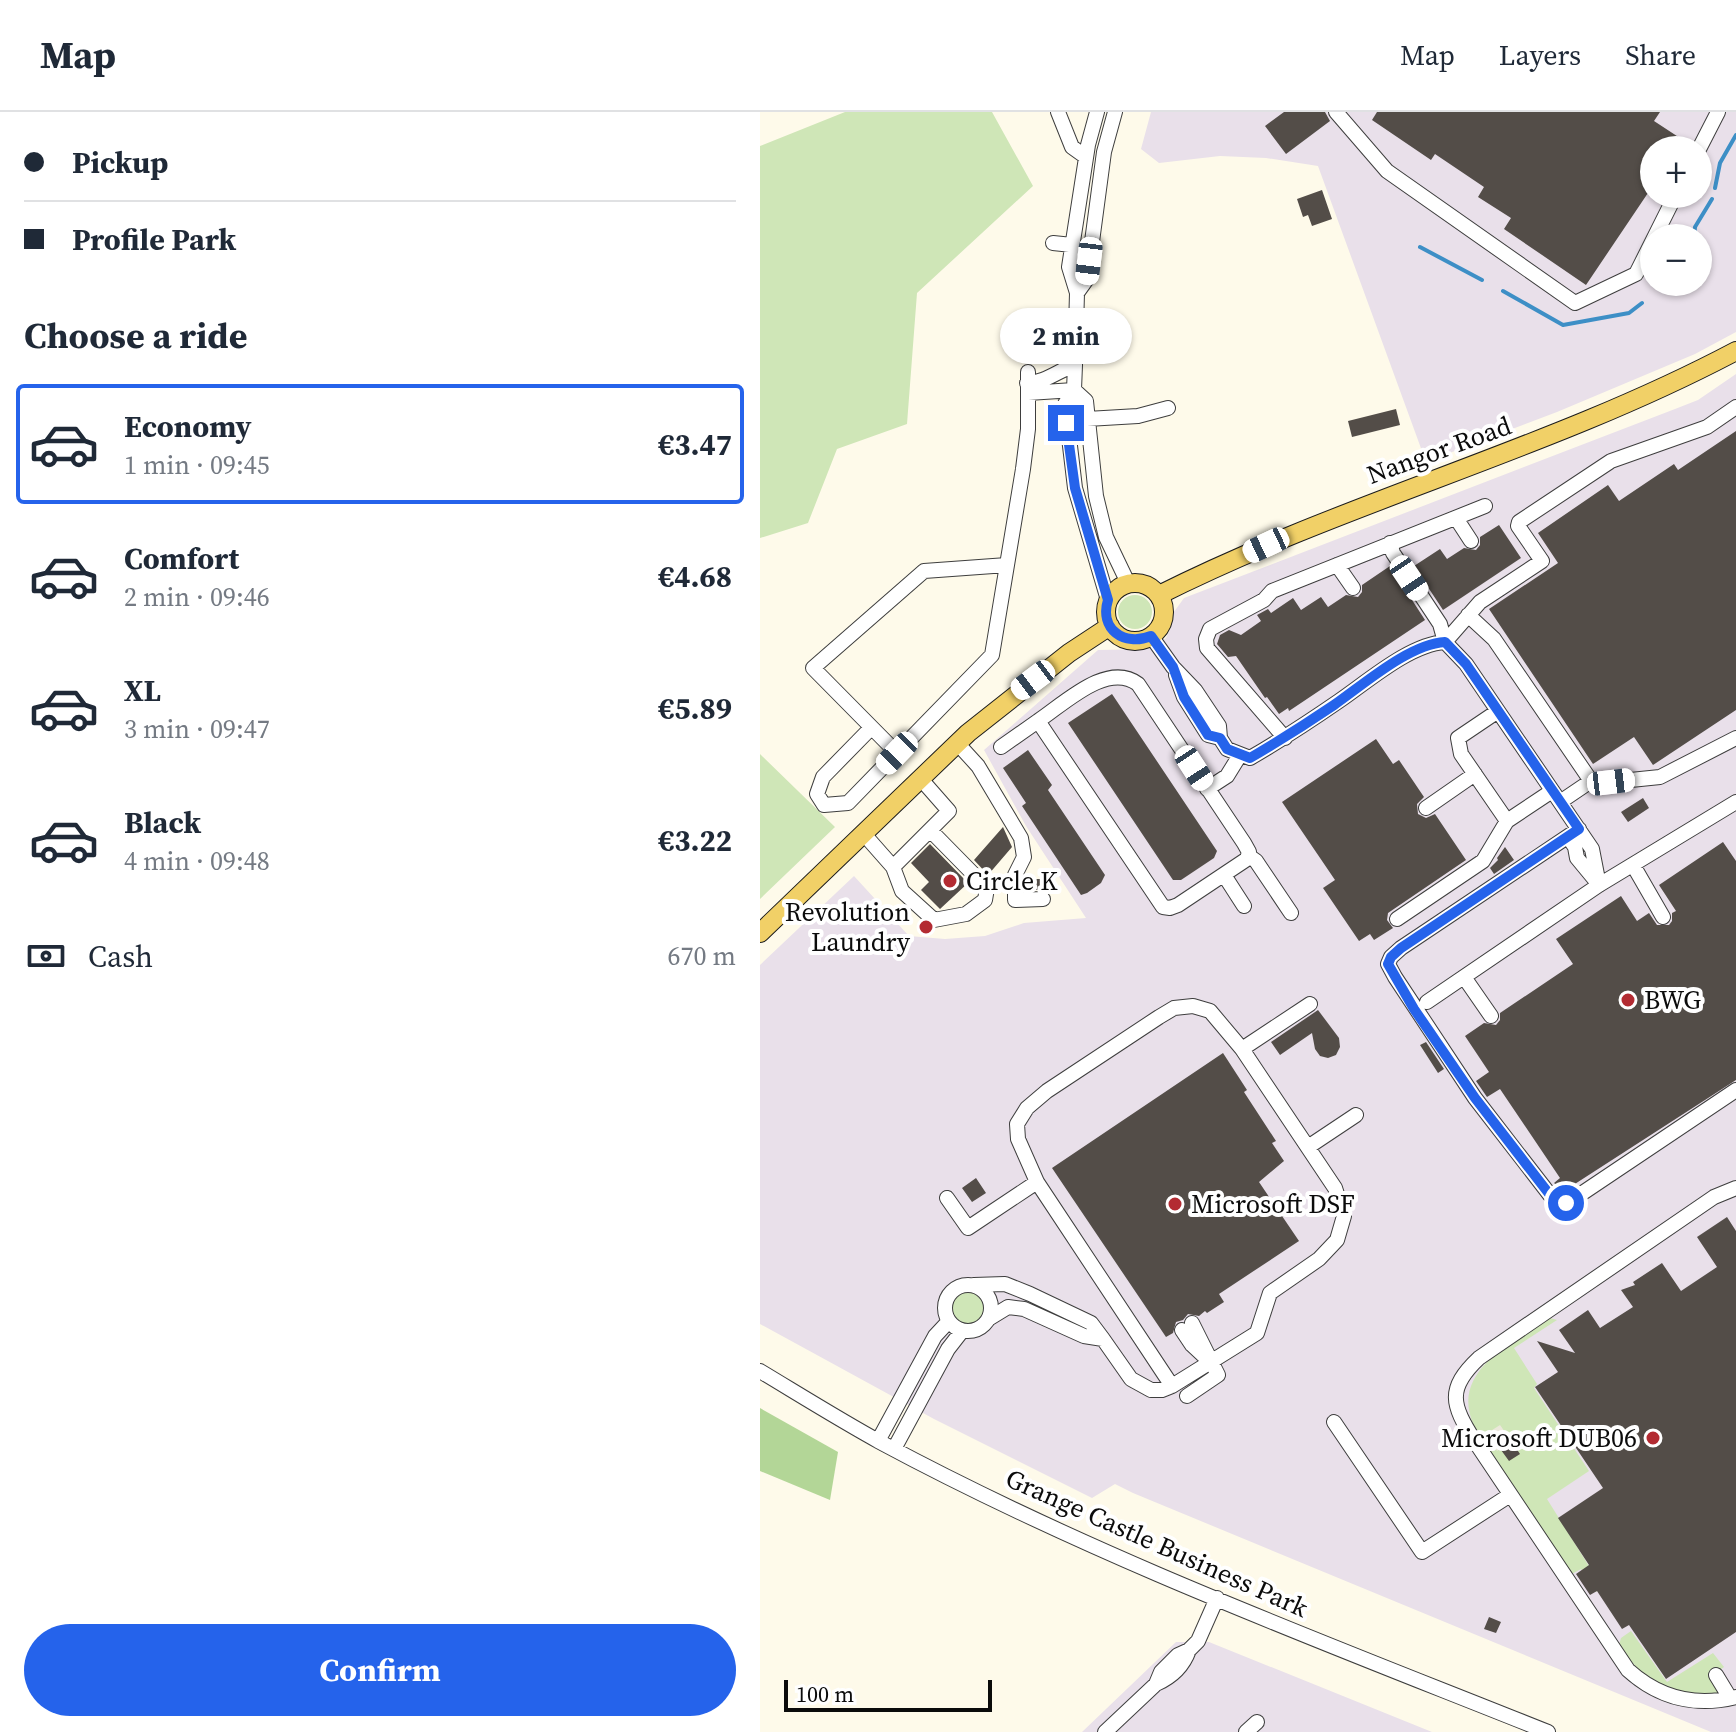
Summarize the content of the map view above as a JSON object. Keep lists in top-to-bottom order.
{
  "streets": {
    "main road": ["Nangor Road"],
    "street": ["Grange Castle Business Park"]
  },
  "places": [
    "Circle K",
    "Revolution Laundry",
    "BWG",
    "Microsoft DSF",
    "Microsoft DUB06"
  ],
  "scale_bar": "100 m",
  "page": {
    "header": "Map",
    "nav": ["Map", "Layers", "Share"],
    "banner": ["Pickup", "Profile Park"],
    "map_buttons": ["+", "−"],
    "heading": "Choose a ride",
    "bubble": "2 min",
    "list": [
      {
        "name": "Economy",
        "note": "1 min · 09:45",
        "value": "€3.47"
      },
      {
        "name": "Comfort",
        "note": "2 min · 09:46",
        "value": "€4.68"
      },
      {
        "name": "XL",
        "note": "3 min · 09:47",
        "value": "€5.89"
      },
      {
        "name": "Black",
        "note": "4 min · 09:48",
        "value": "€3.22"
      }
    ],
    "pay": ["Cash", "670 m"],
    "buttons": "Confirm",
    "scale": "100 m"
  }
}
